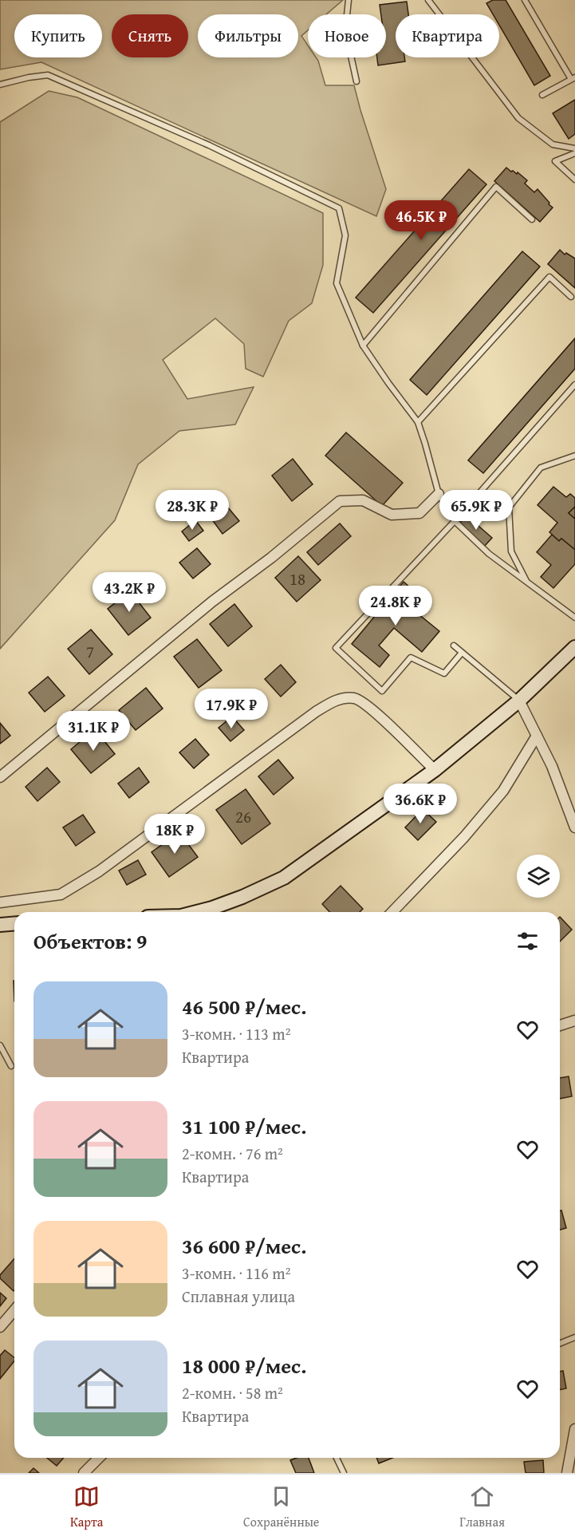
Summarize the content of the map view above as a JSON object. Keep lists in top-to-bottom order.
{
  "house_numbers": ["18", "7", "26"],
  "page": {
    "chip": [
      "Купить",
      "Снять",
      "Фильтры",
      "Новое",
      "Квартира"
    ],
    "price": [
      "46.5K ₽",
      "28.3K ₽",
      "65.9K ₽",
      "43.2K ₽",
      "24.8K ₽",
      "17.9K ₽",
      "31.1K ₽",
      "36.6K ₽",
      "18K ₽"
    ],
    "heading": "Объектов: 9",
    "list": [
      {
        "name": "46 500 ₽/мес.",
        "note": "3-комн. · 113 m² · Квартира"
      },
      {
        "name": "31 100 ₽/мес.",
        "note": "2-комн. · 76 m² · Квартира"
      },
      {
        "name": "36 600 ₽/мес.",
        "note": "3-комн. · 116 m² · Сплавная улица"
      },
      {
        "name": "18 000 ₽/мес.",
        "note": "2-комн. · 58 m² · Квартира"
      }
    ],
    "tabs": ["Карта", "Сохранённые", "Главная"]
  }
}
